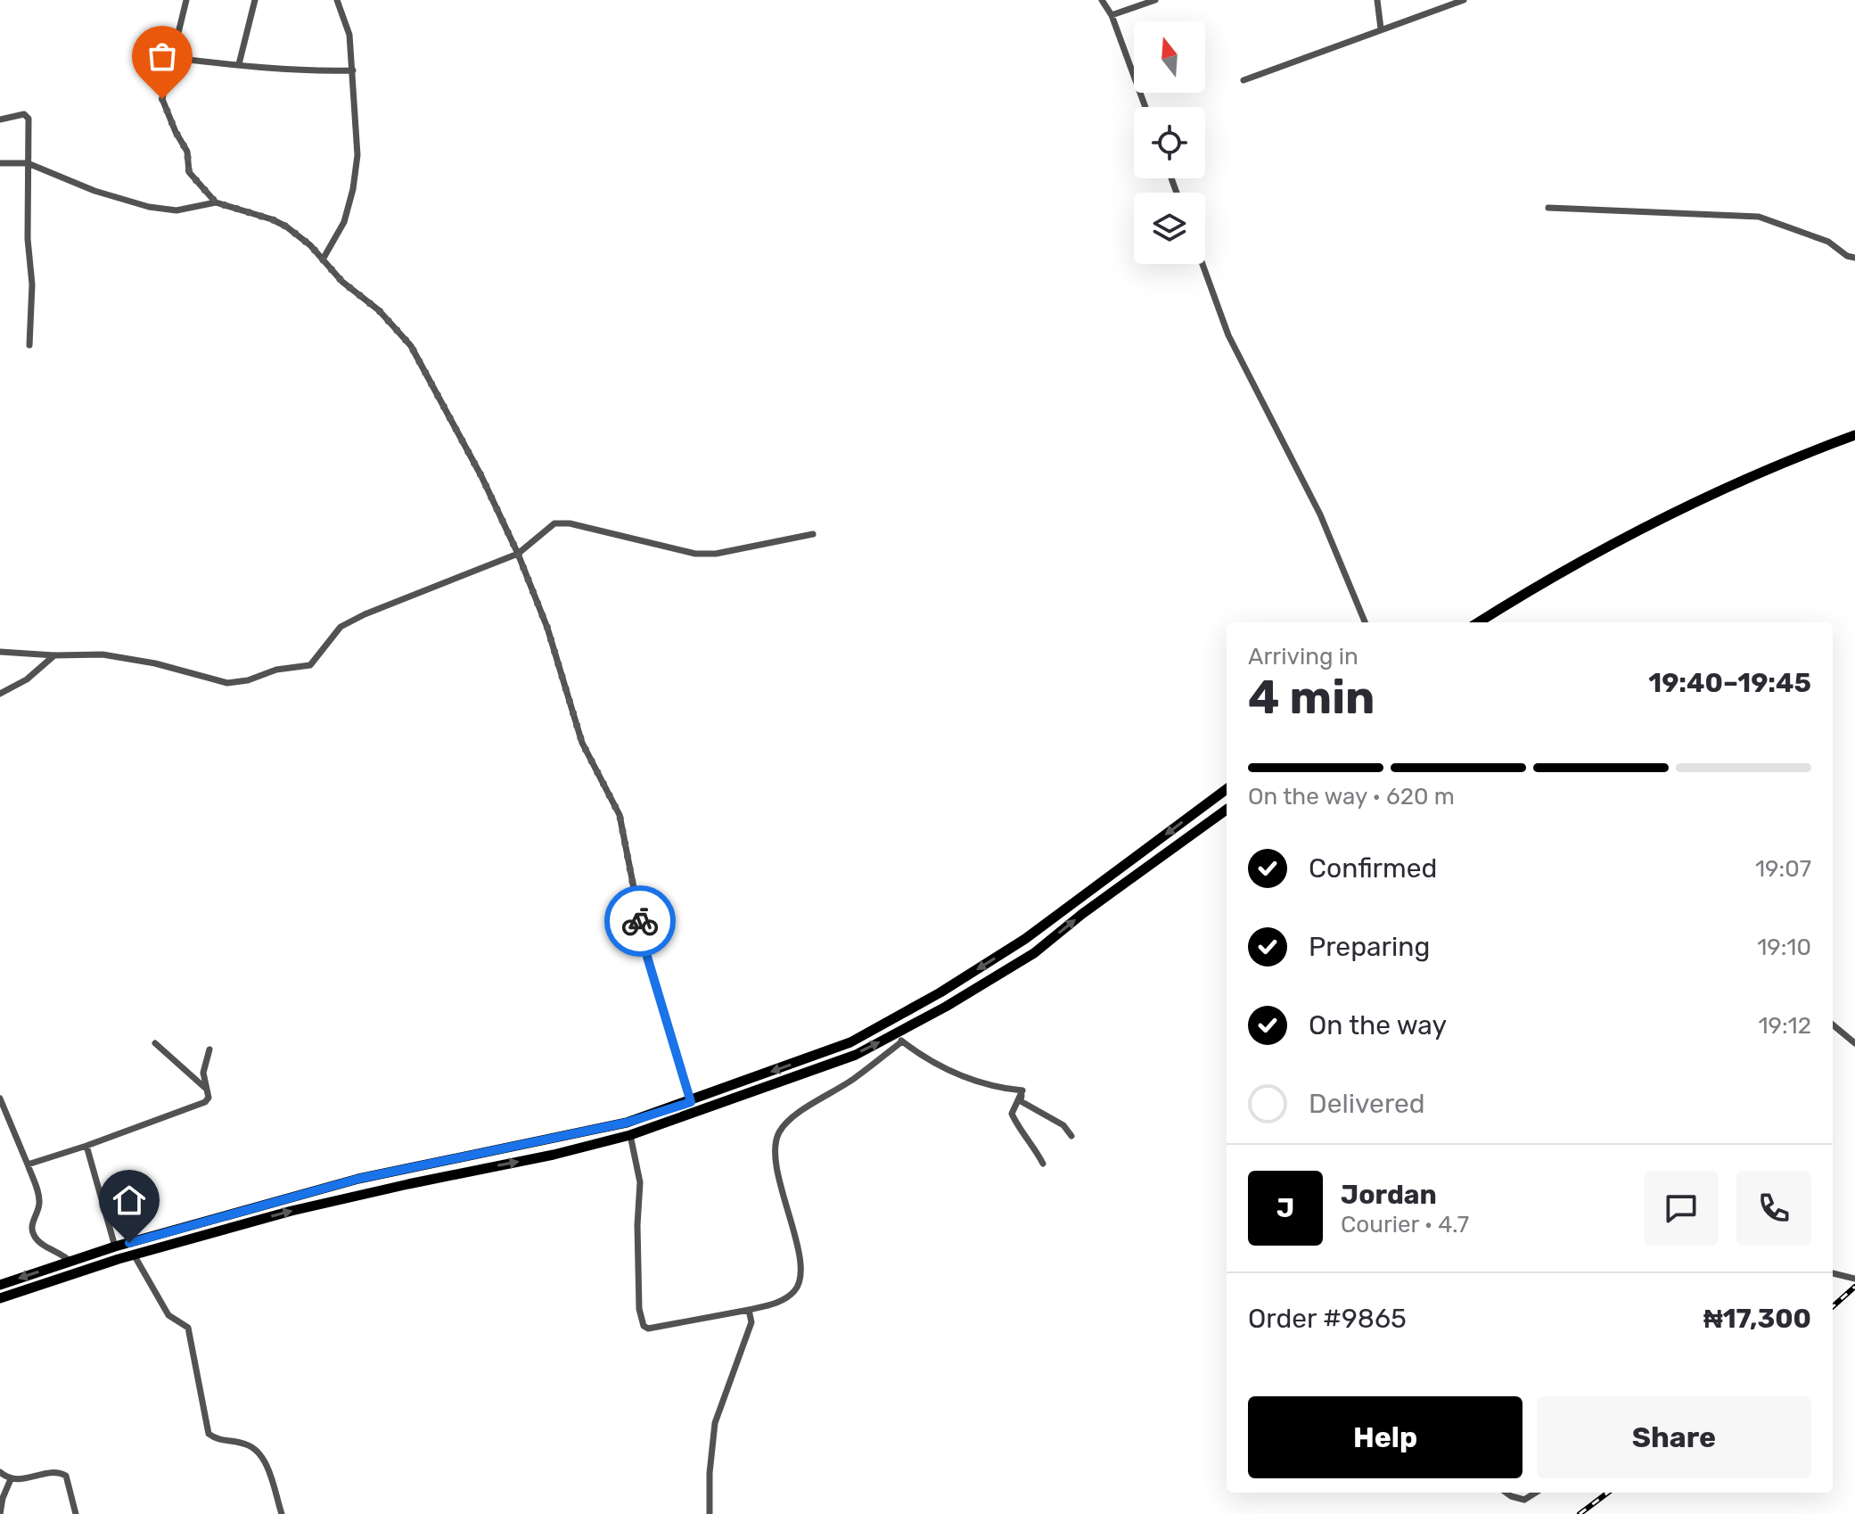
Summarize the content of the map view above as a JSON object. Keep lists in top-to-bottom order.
{
  "north": "top",
  "page": {
    "heading": ["4 min", "Arriving in", "19:40–19:45"],
    "panel": [
      "Jordan",
      "Courier · 4.7",
      "Order #9865",
      "₦17,300"
    ],
    "bar": "On the way · 620 m",
    "list": [
      ["Confirmed", "19:07"],
      ["Preparing", "19:10"],
      ["On the way", "19:12"],
      "Delivered"
    ],
    "round": "J",
    "buttons": ["Help", "Share"]
  }
}
